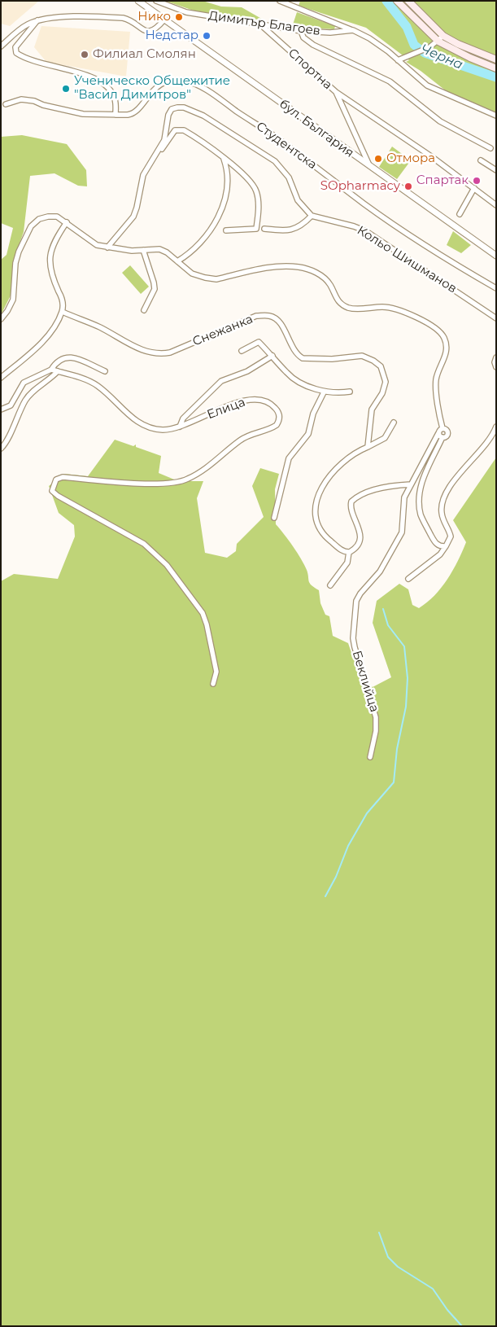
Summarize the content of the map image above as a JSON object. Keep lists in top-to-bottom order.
{
  "streets": {
    "street": [
      "Димитър Благоев",
      "Спортна",
      "бул. България",
      "Студентска",
      "Кольо Шишманов",
      "Снежанка",
      "Елица",
      "Беклийца"
    ]
  },
  "crossings": [
    ["Димитър Благоев", "Спортна"],
    ["Спортна", "бул. България"]
  ],
  "water": ["Черна"],
  "places": [
    "Нико",
    "Недстар",
    "Филиал Смолян",
    "Ученическо Общежитие \"Васил Димитров\"",
    "Отмора",
    "Спартак",
    "SOpharmacy"
  ]
}
